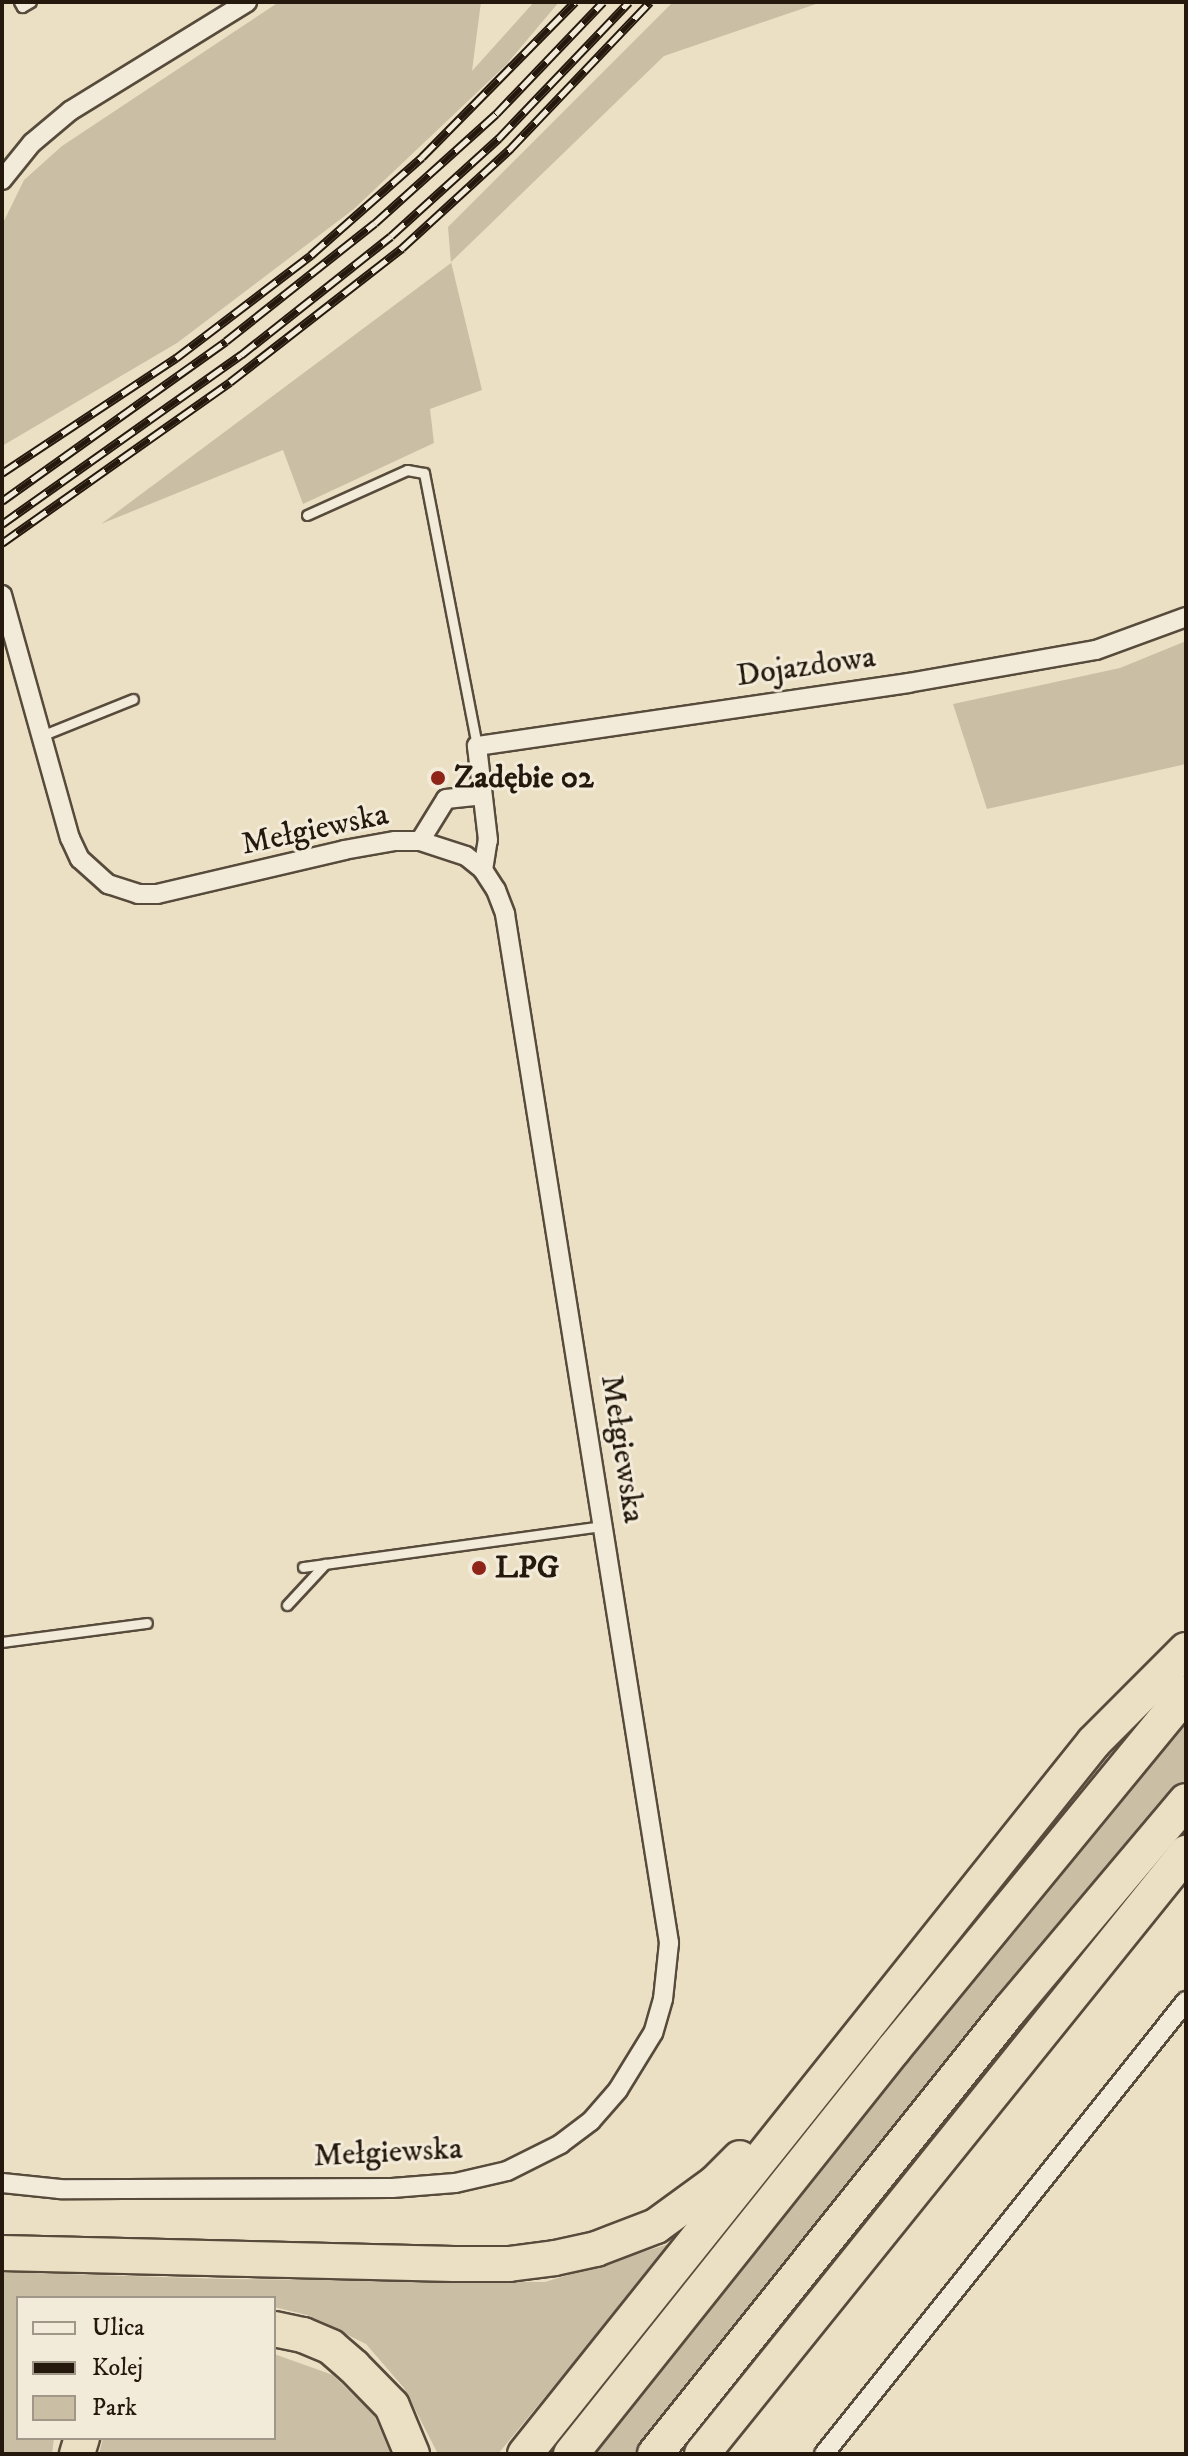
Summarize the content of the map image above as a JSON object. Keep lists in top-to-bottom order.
{
  "streets": {
    "street": ["Dojazdowa", "Mełgiewska"]
  },
  "places": ["Zadębie 02", "LPG"],
  "legend": ["Ulica", "Kolej", "Park"]
}
